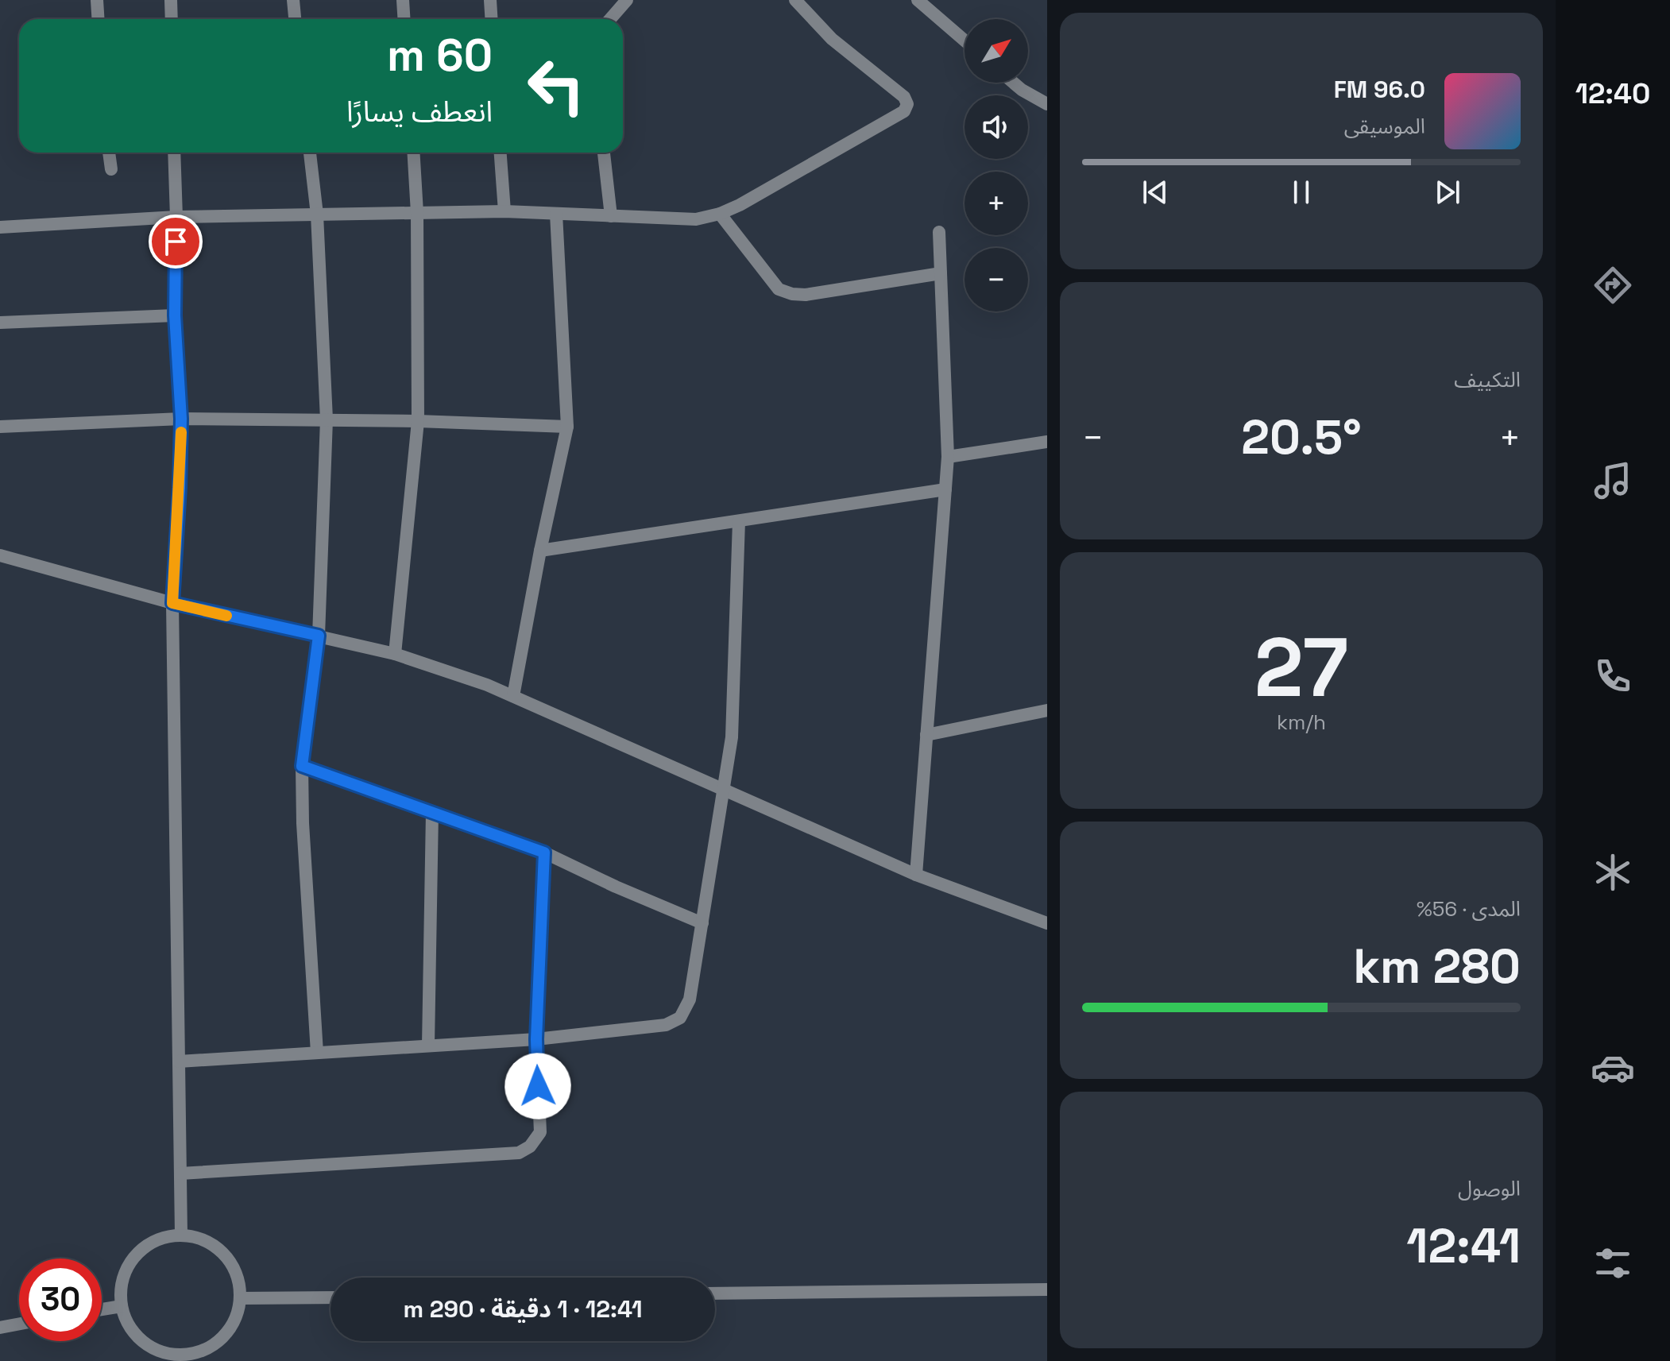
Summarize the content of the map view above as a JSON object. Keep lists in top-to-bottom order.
{
  "north": "top right",
  "page": {
    "tabs": "12:40",
    "map_buttons": ["+", "−"],
    "turn": ["60 m", "انعطف يسارًا"],
    "song": ["96.0 FM", "الموسيقى"],
    "tile": [
      "التكييف",
      ["27", "km/h"],
      ["المدى · 56%", "280 km"],
      ["الوصول", "12:41"]
    ],
    "heat": ["−", "20.5°", "+"],
    "limit": "30",
    "trip": "12:41 · 1 دقيقة · 290 m"
  }
}
